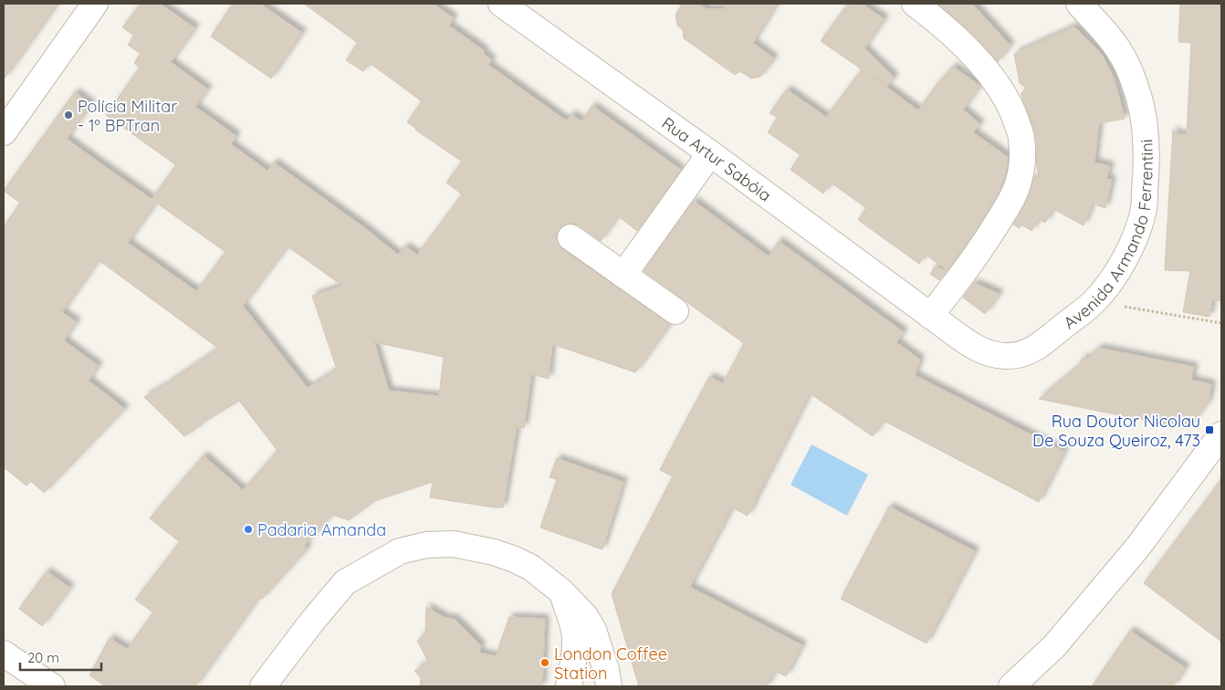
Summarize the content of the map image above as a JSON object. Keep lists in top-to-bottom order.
{
  "streets": {
    "street": ["Rua Artur Sabóia", "Avenida Armando Ferrentini"]
  },
  "crossings": [
    ["Rua Artur Sabóia", "Avenida Armando Ferrentini"]
  ],
  "places": {
    "other": ["Polícia Militar - 1º BPTran", "Padaria Amanda", "London Coffee Station"],
    "transit": ["Rua Doutor Nicolau De Souza Queiroz, 473"]
  },
  "scale_bar": "20 m"
}
